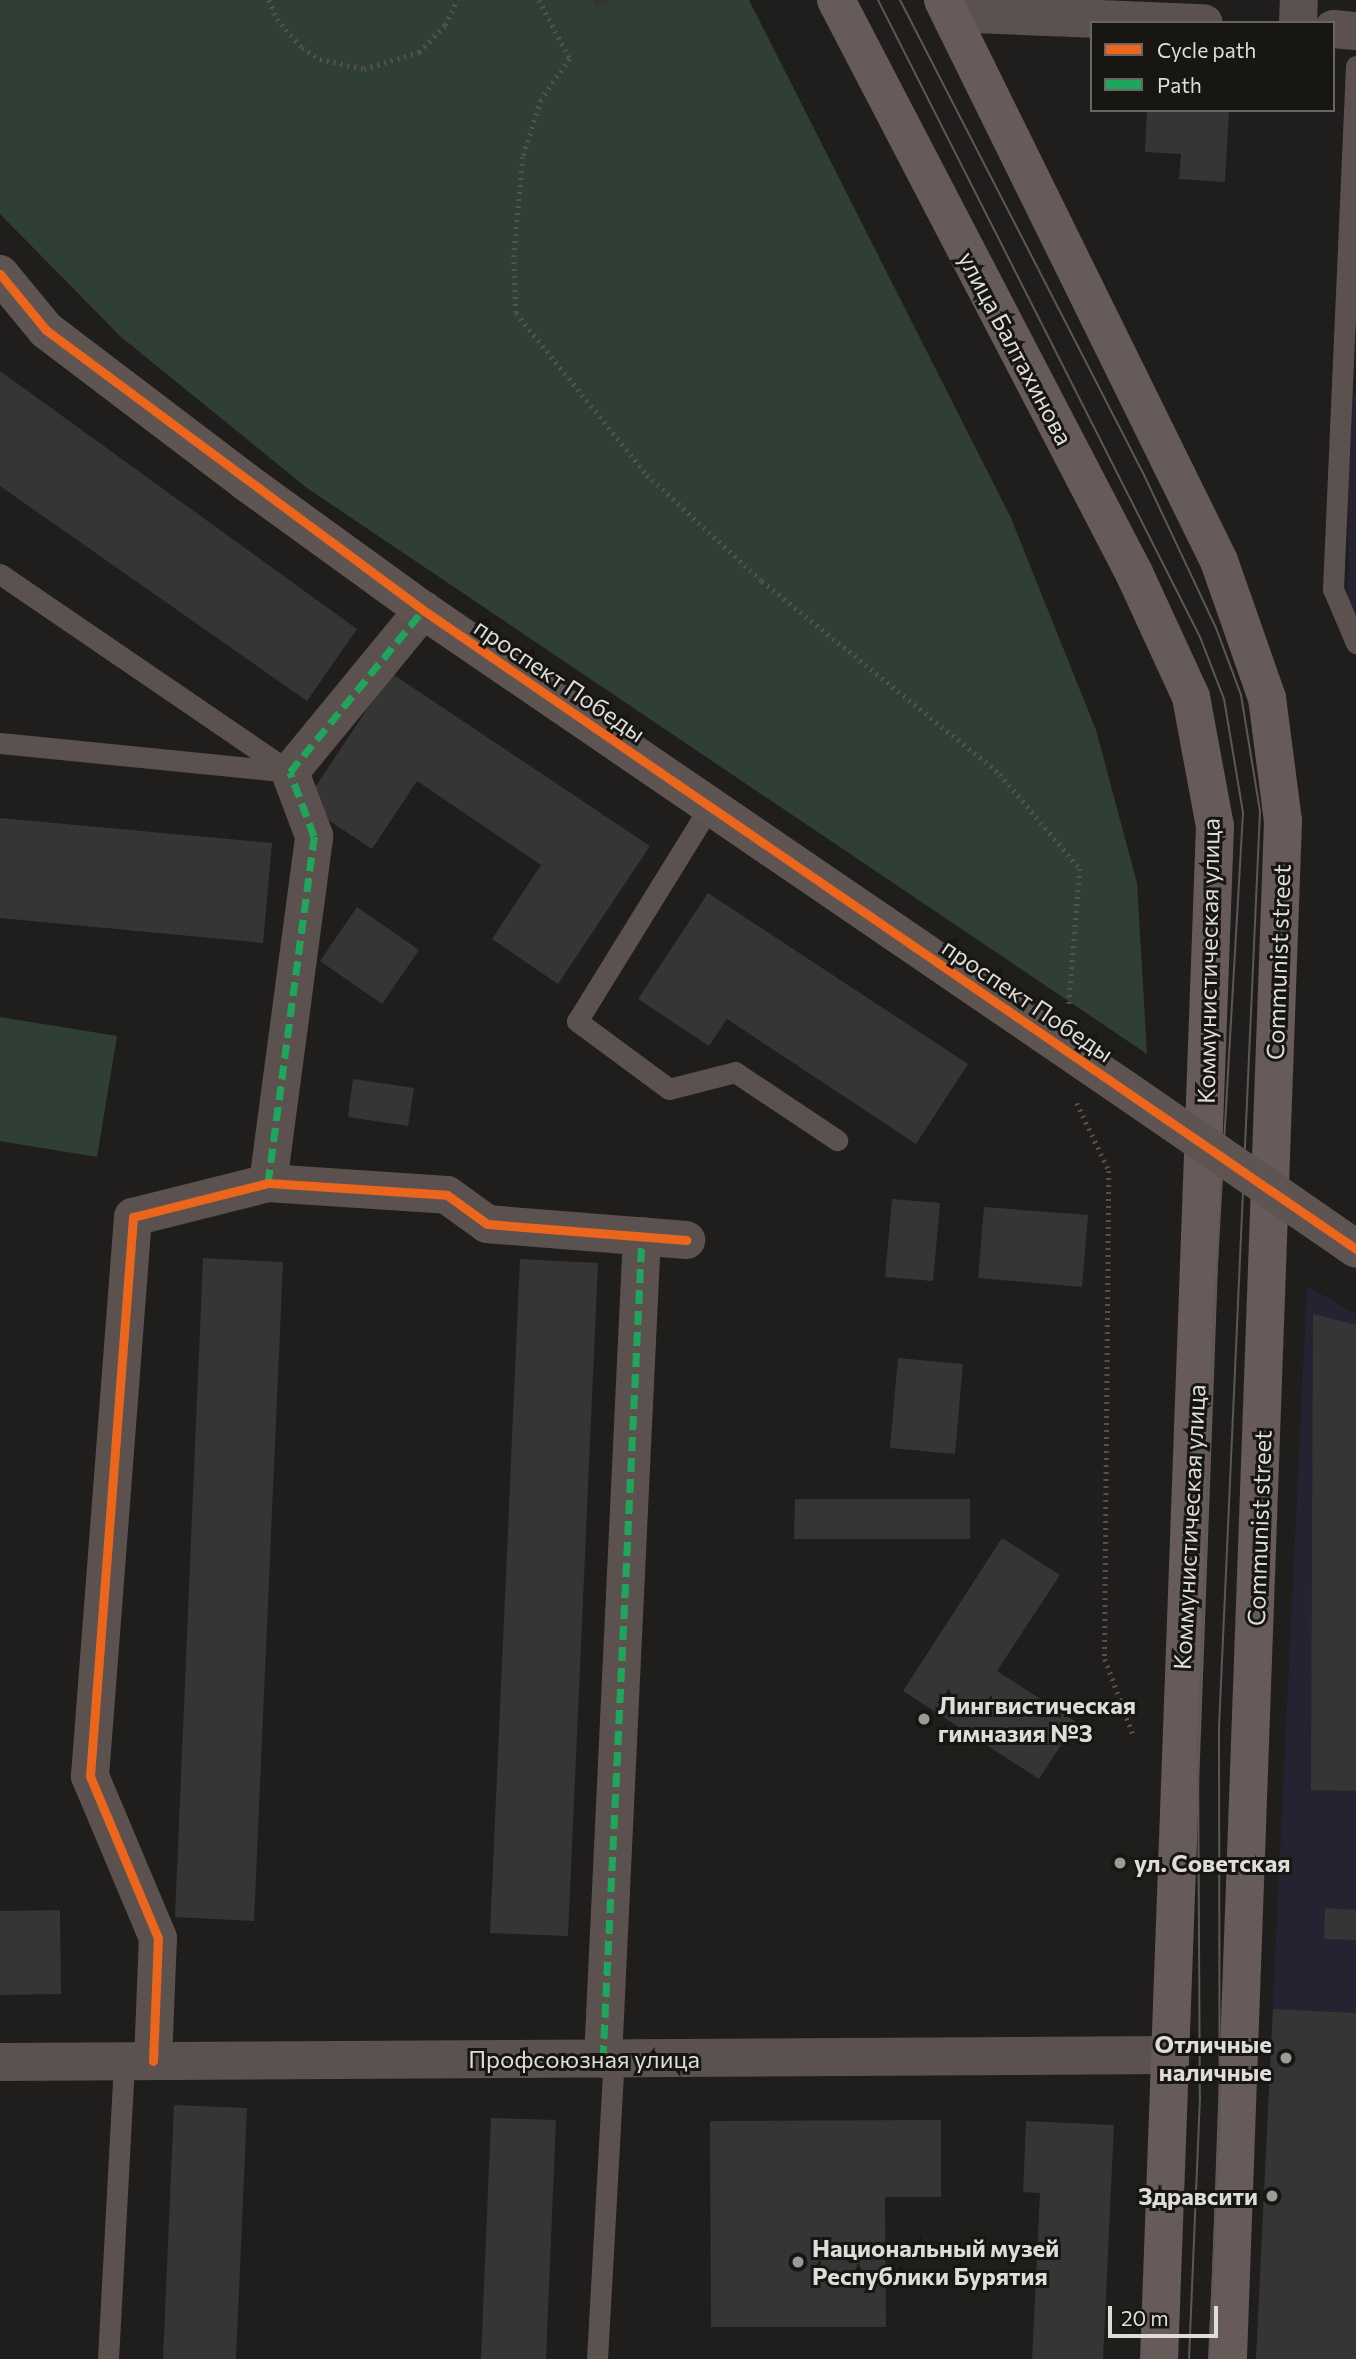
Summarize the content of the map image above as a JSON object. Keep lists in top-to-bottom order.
{
  "streets": {
    "main road": ["улица Балтахинова", "Коммунистическая улица", "Communist street"],
    "street": ["проспект Победы", "Профсоюзная улица"]
  },
  "crossings": [
    ["улица Балтахинова", "Коммунистическая улица"],
    ["Коммунистическая улица", "Профсоюзная улица"]
  ],
  "places": [
    "Лингвистическая гимназия №3",
    "ул. Советская",
    "Отличные наличные",
    "Здравсити",
    "Национальный музей Республики Бурятия"
  ],
  "legend": ["Cycle path", "Path"],
  "scale_bar": "20 m"
}
